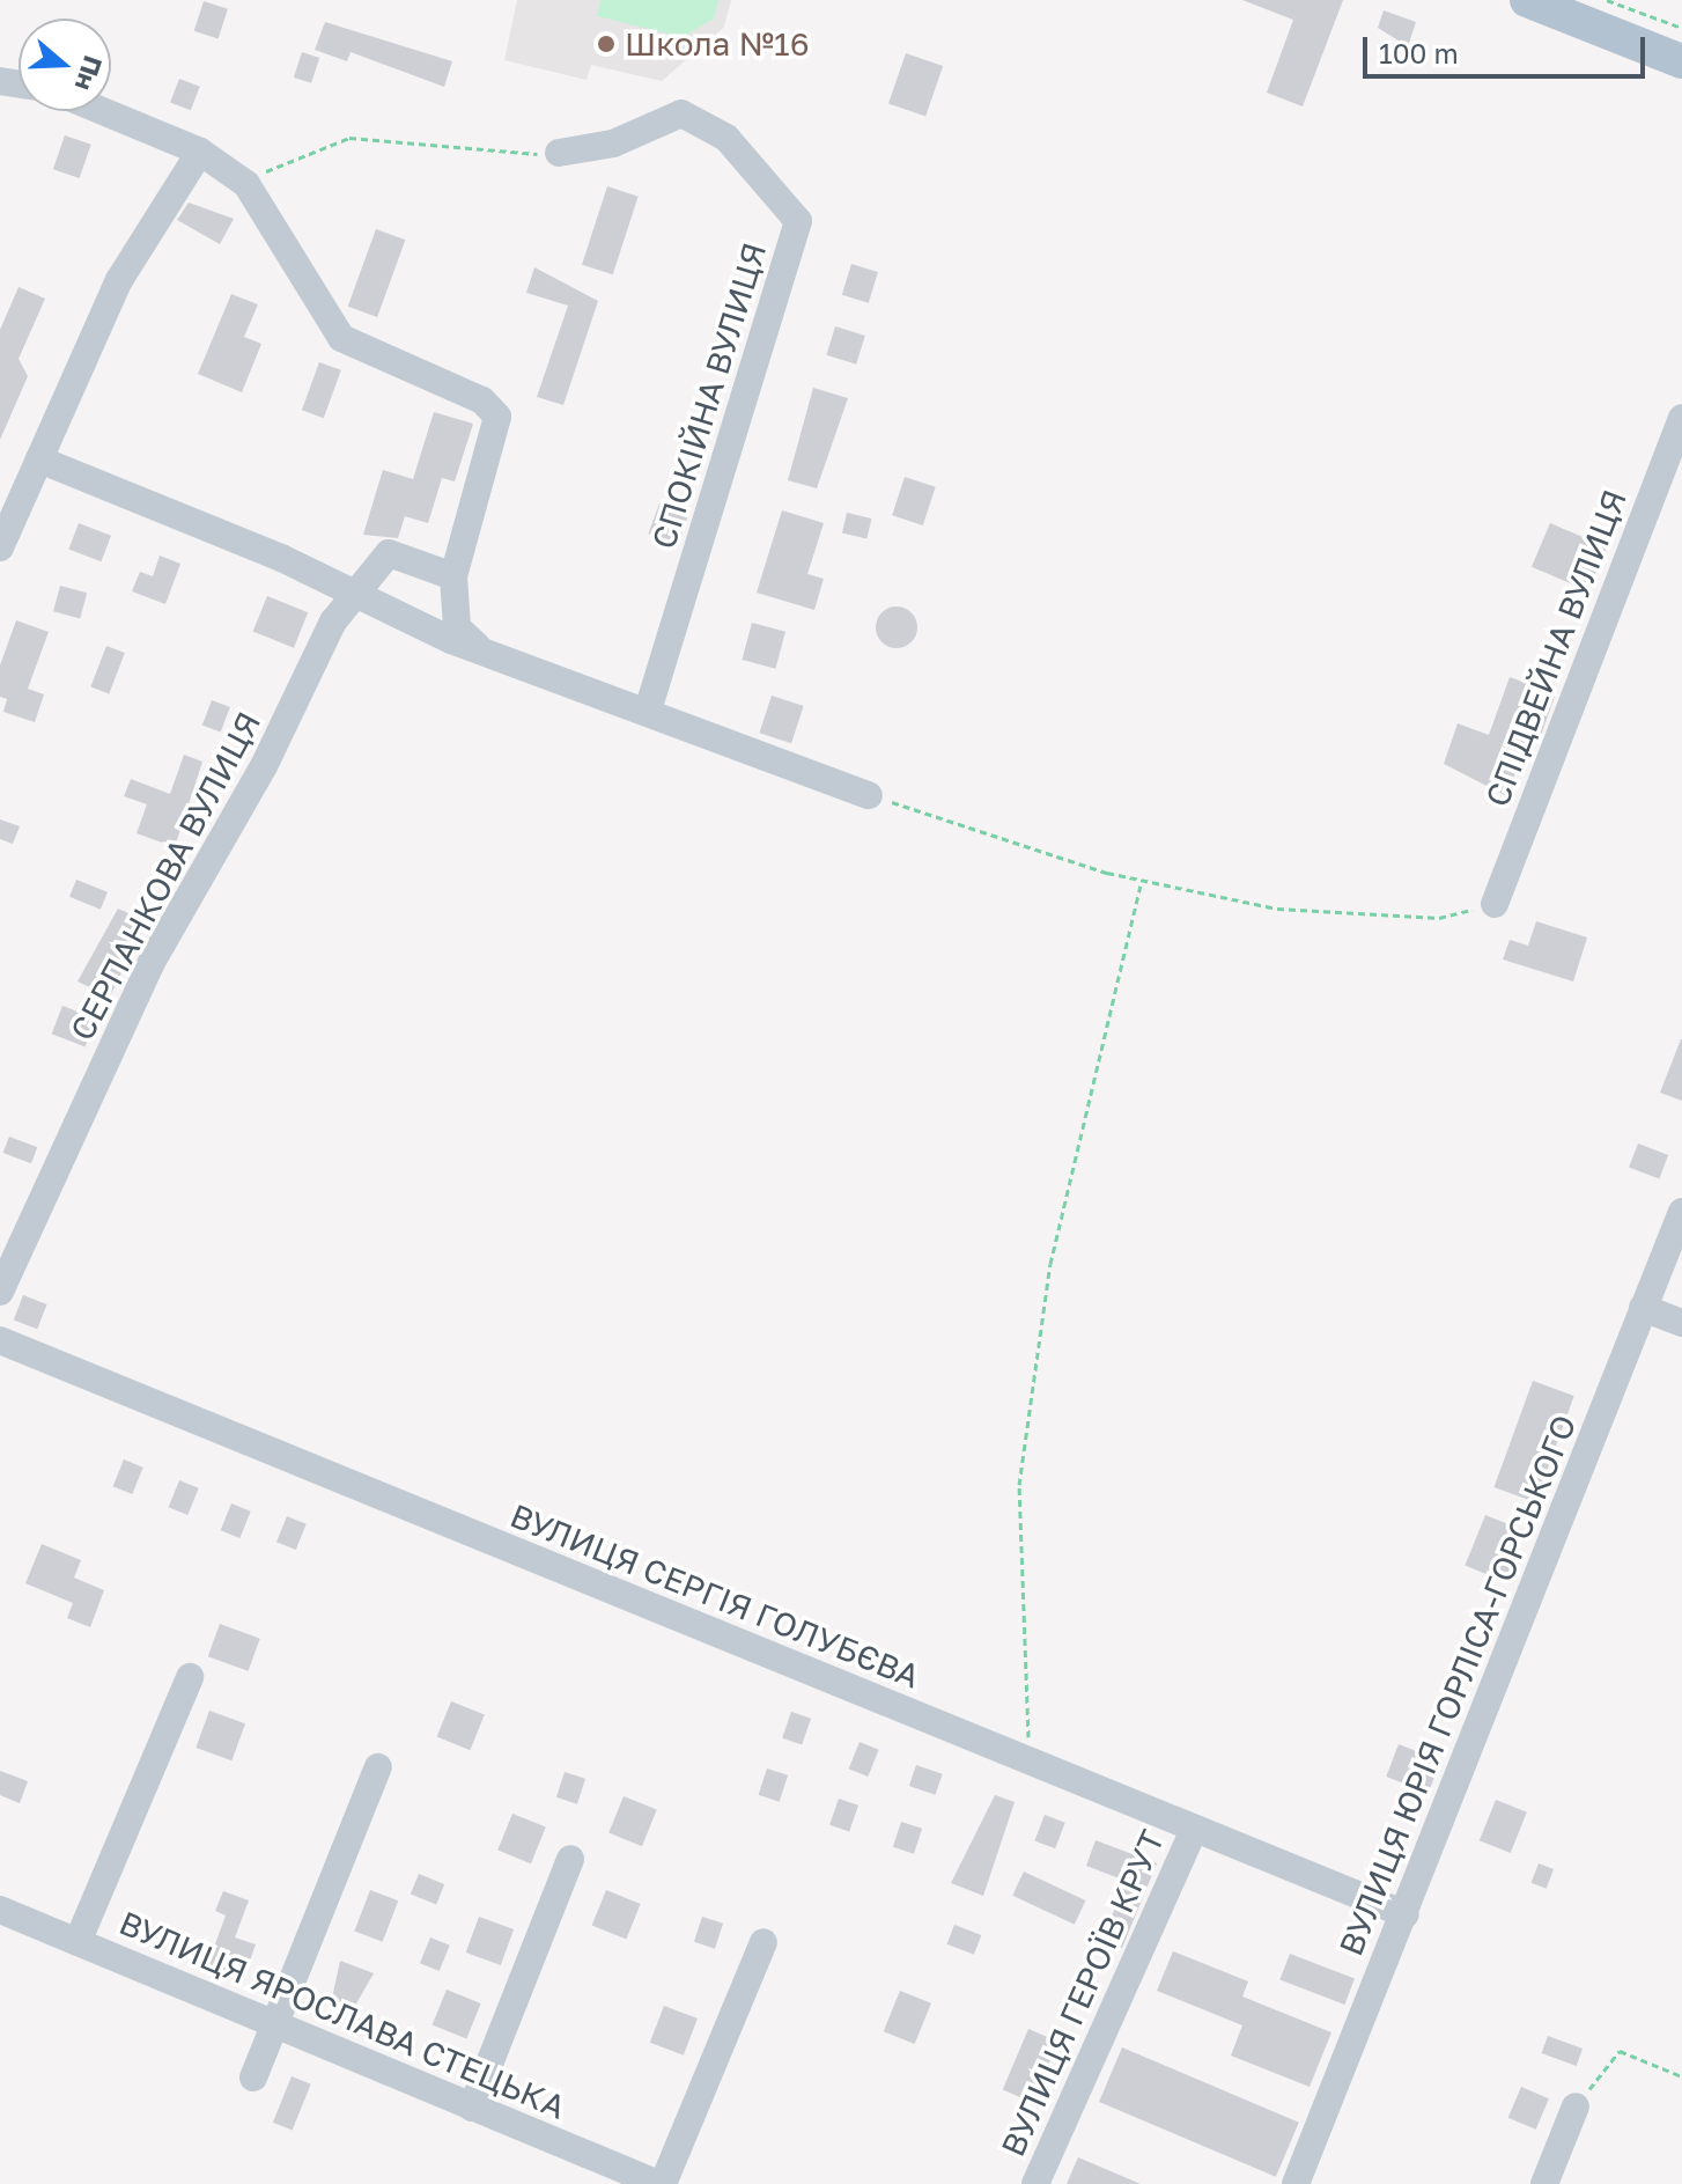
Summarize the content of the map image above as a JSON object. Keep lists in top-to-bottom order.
{
  "streets": {
    "street": [
      "СПОКІЙНА ВУЛИЦЯ",
      "СПІДВЕЙНА ВУЛИЦЯ",
      "СЕРПАНКОВА ВУЛИЦЯ",
      "ВУЛИЦЯ СЕРГІЯ ГОЛУБЄВА",
      "ВУЛИЦЯ ЮРІЯ ГОРЛІСА-ГОРСЬКОГО",
      "ВУЛИЦЯ ГЕРОЇВ КРУТ",
      "ВУЛИЦЯ ЯРОСЛАВА СТЕЦЬКА"
    ]
  },
  "crossings": [
    ["ВУЛИЦЯ СЕРГІЯ ГОЛУБЄВА", "ВУЛИЦЯ ЮРІЯ ГОРЛІСА-ГОРСЬКОГО"],
    ["ВУЛИЦЯ СЕРГІЯ ГОЛУБЄВА", "ВУЛИЦЯ ГЕРОЇВ КРУТ"]
  ],
  "places": ["Школа №16"],
  "scale_bar": "100 m",
  "north": "right"
}
